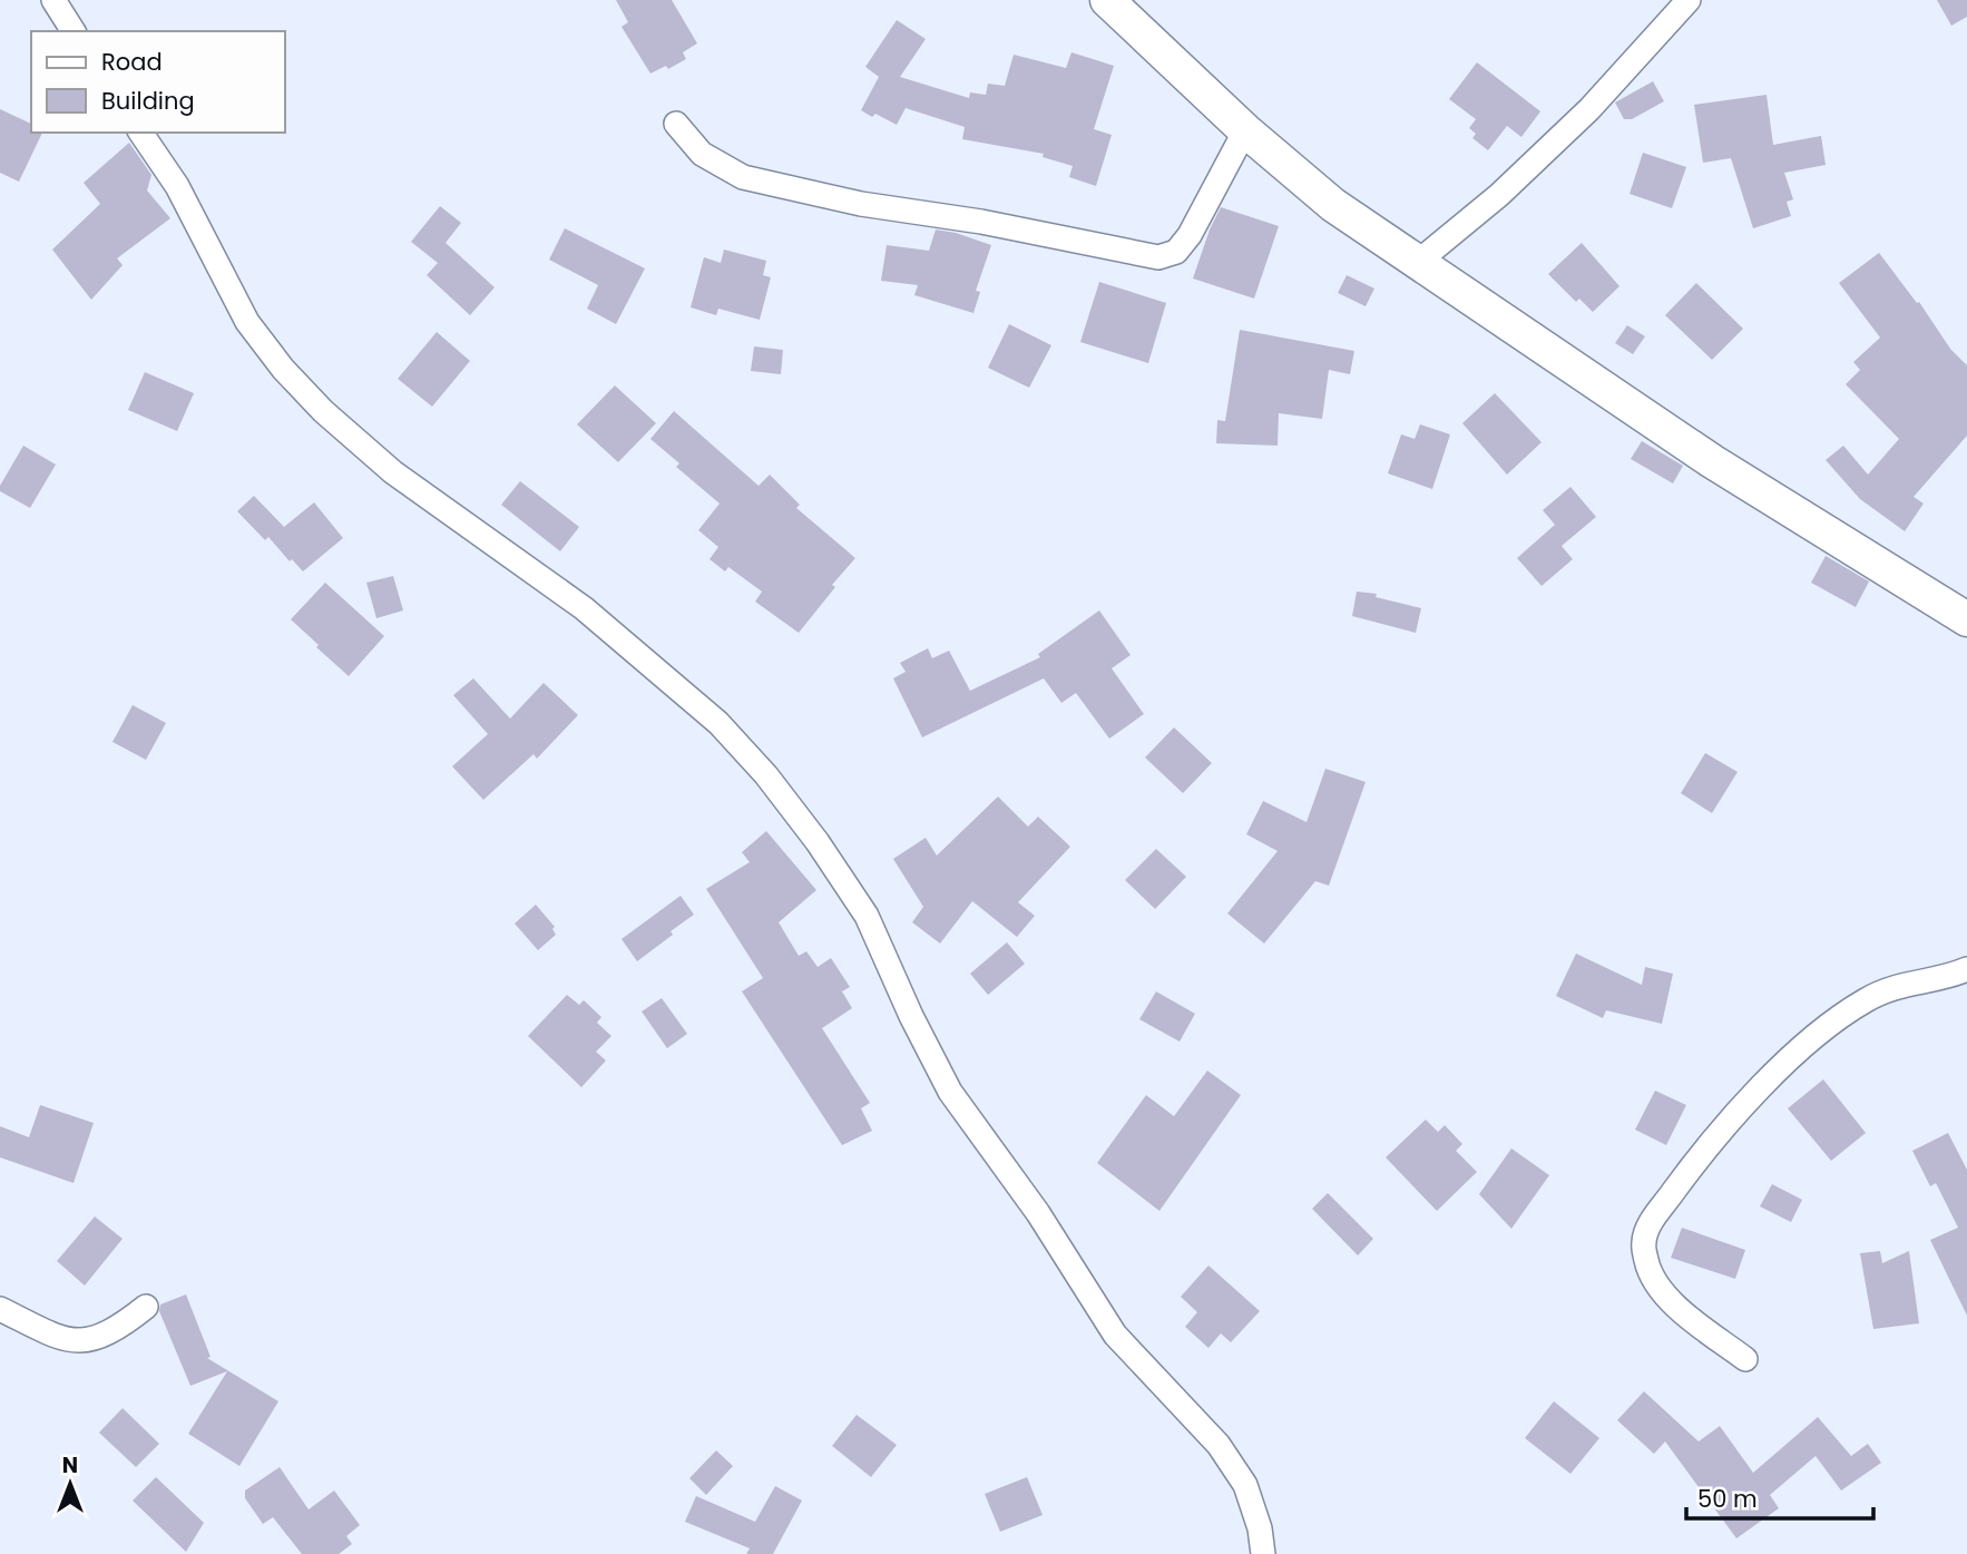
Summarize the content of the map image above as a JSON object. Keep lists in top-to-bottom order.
{
  "legend": ["Road", "Building"],
  "scale_bar": "50 m",
  "north": "top"
}
